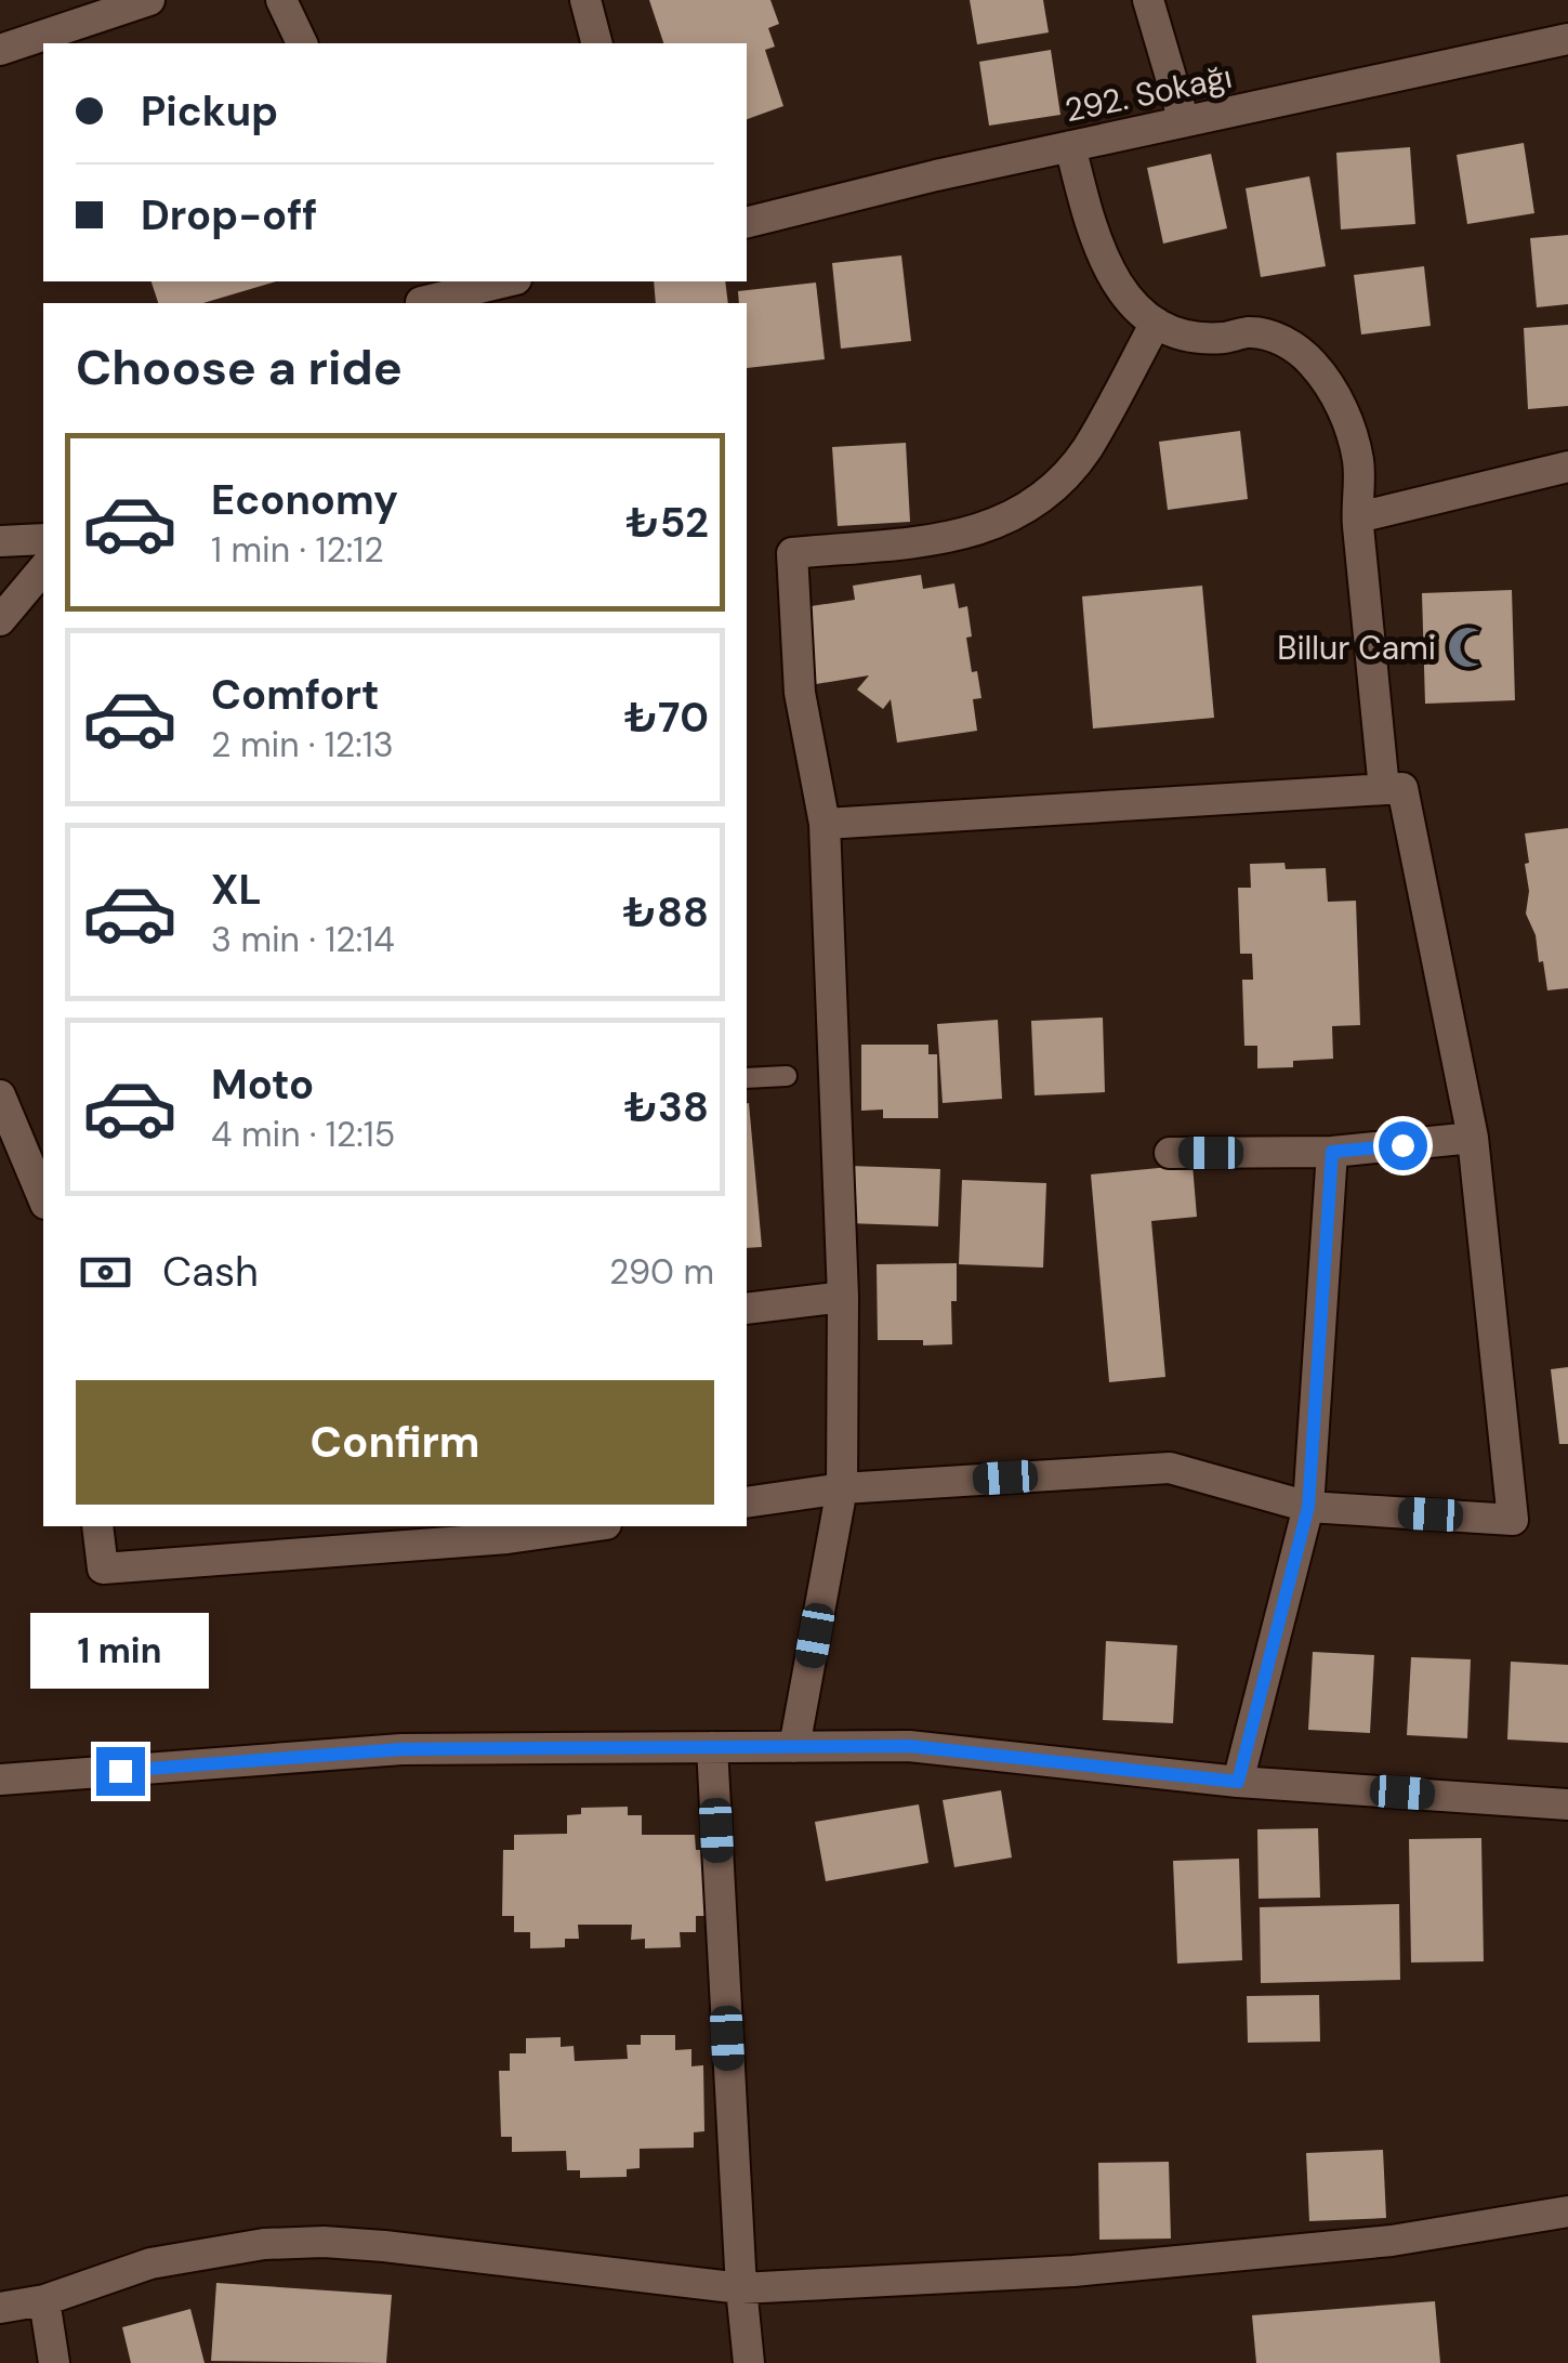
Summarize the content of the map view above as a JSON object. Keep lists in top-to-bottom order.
{
  "streets": {
    "street": ["292. Sokağı"]
  },
  "places": {
    "mosque": ["Billur Cami"]
  },
  "page": {
    "banner": ["Pickup", "Drop-off"],
    "heading": "Choose a ride",
    "list": [
      {
        "name": "Economy",
        "note": "1 min · 12:12",
        "value": "₺52"
      },
      {
        "name": "Comfort",
        "note": "2 min · 12:13",
        "value": "₺70"
      },
      {
        "name": "XL",
        "note": "3 min · 12:14",
        "value": "₺88"
      },
      {
        "name": "Moto",
        "note": "4 min · 12:15",
        "value": "₺38"
      }
    ],
    "pay": ["Cash", "290 m"],
    "buttons": "Confirm",
    "bubble": "1 min"
  }
}
